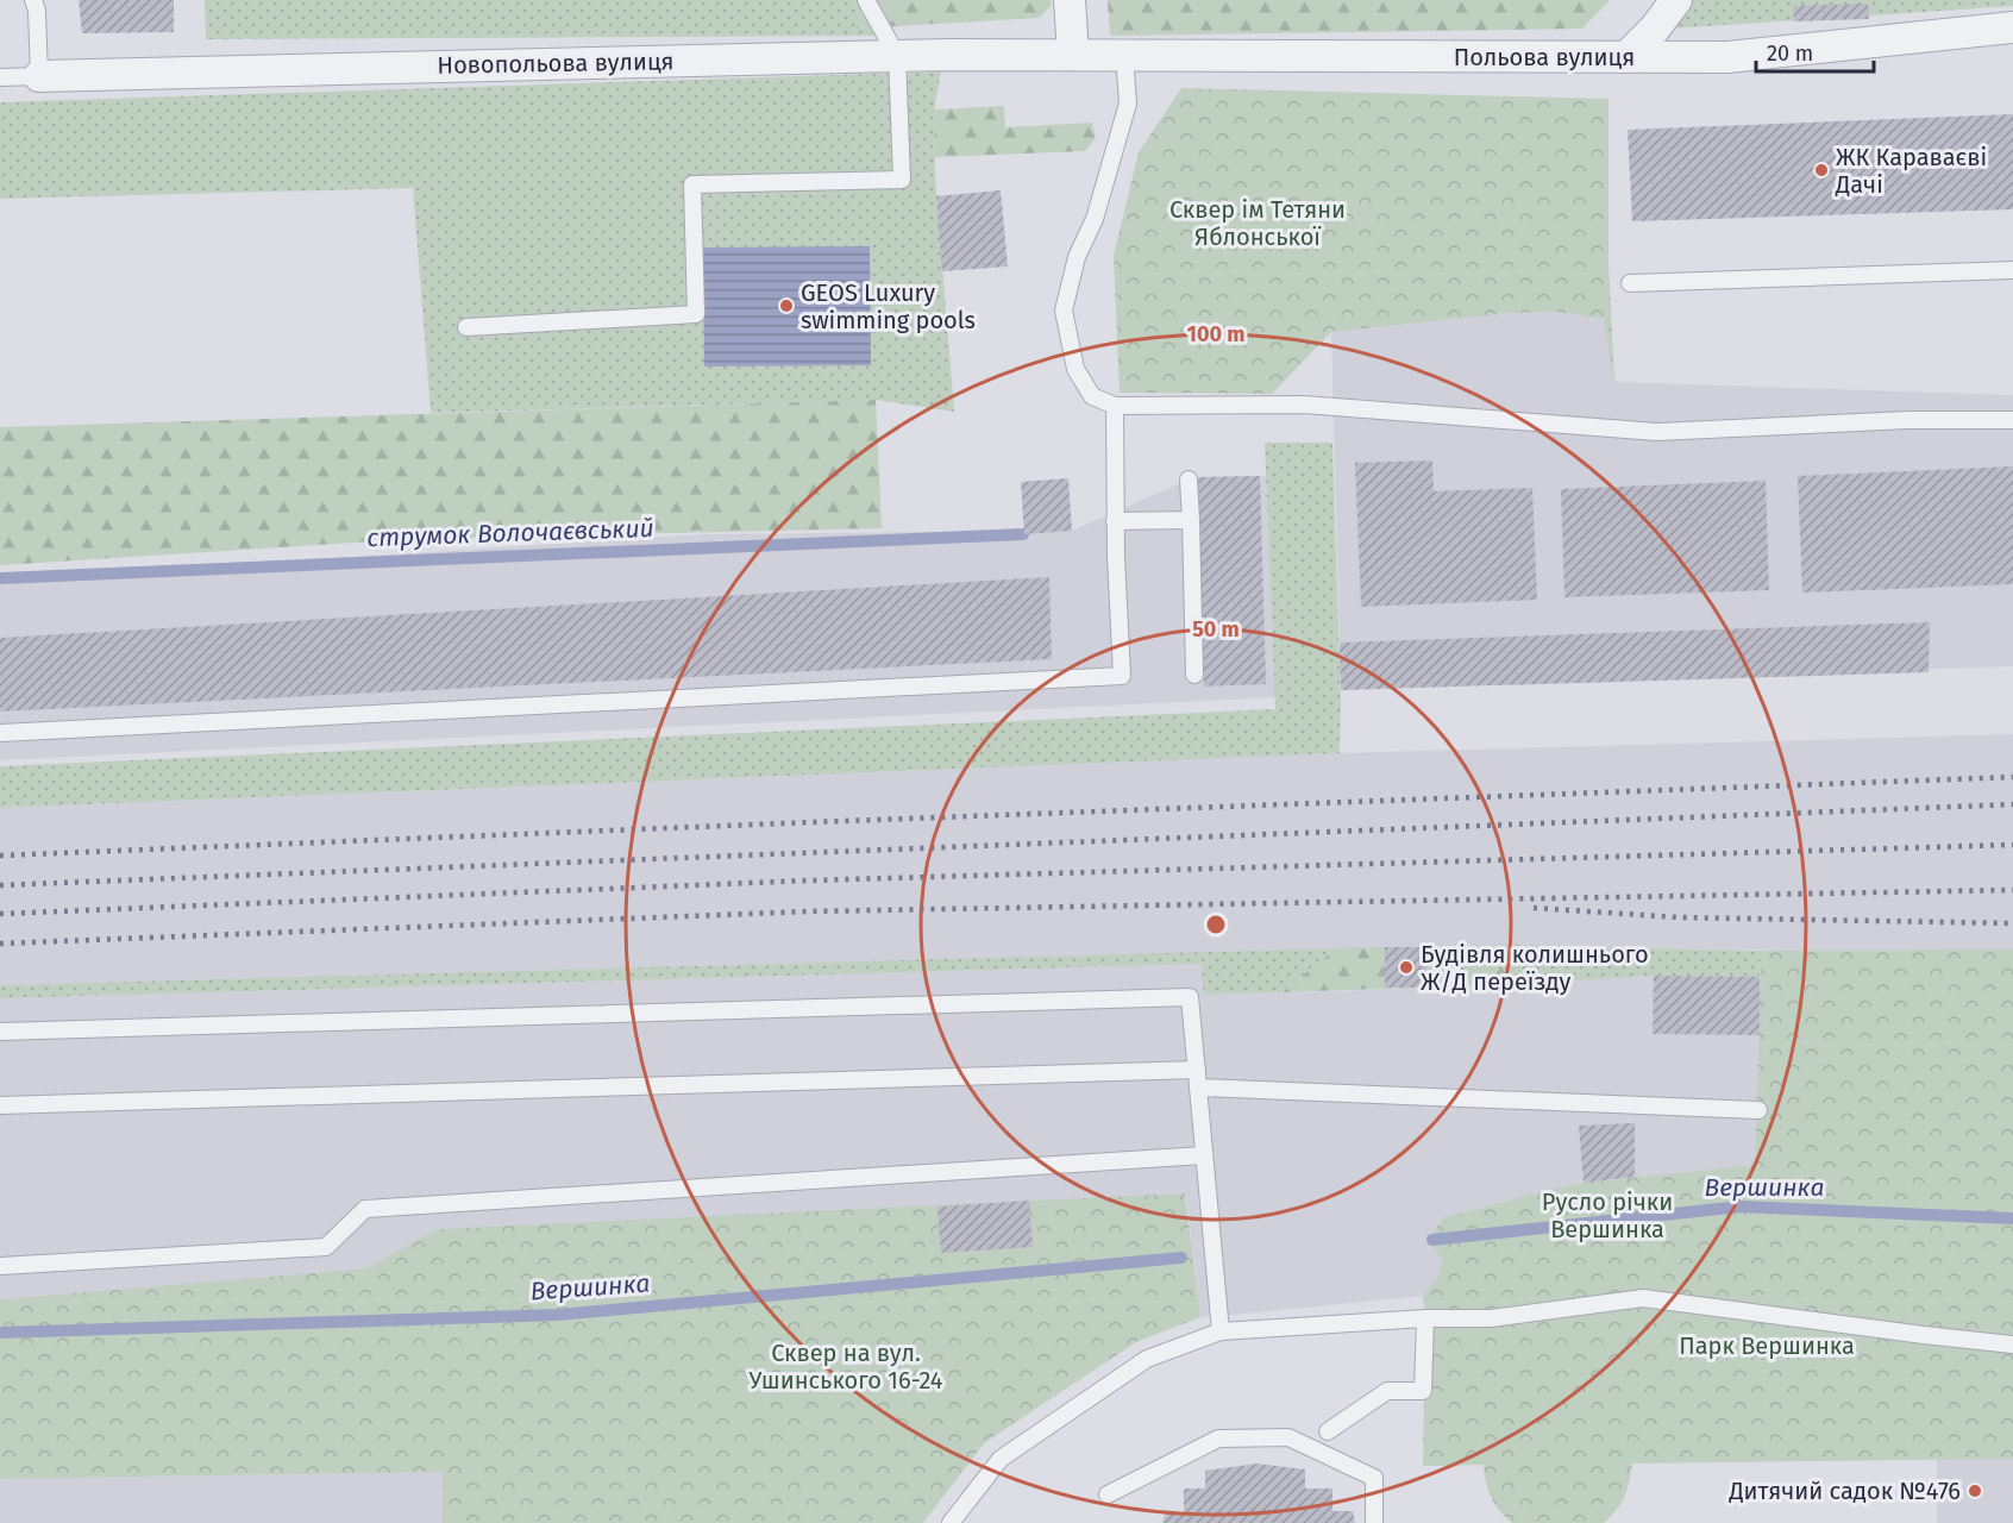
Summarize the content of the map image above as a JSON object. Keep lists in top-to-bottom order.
{
  "streets": {
    "street": ["Польова вулиця", "Новопольова вулиця"]
  },
  "crossings": [
    ["Польова вулиця", "Новопольова вулиця"]
  ],
  "water": ["струмок Волочаєвський", "Вершинка"],
  "parks": [
    "Сквер ім Тетяни Яблонської",
    "Русло річки Вершинка",
    "Парк Вершинка",
    "Сквер на вул. Ушинського 16-24"
  ],
  "places": [
    "ЖК Караваєві Дачі",
    "GEOS Luxury swimming pools",
    "Будівля колишнього Ж/Д переїзду",
    "Дитячий садок №476"
  ],
  "scale_bar": "20 m",
  "rings": ["100 m", "50 m"]
}
